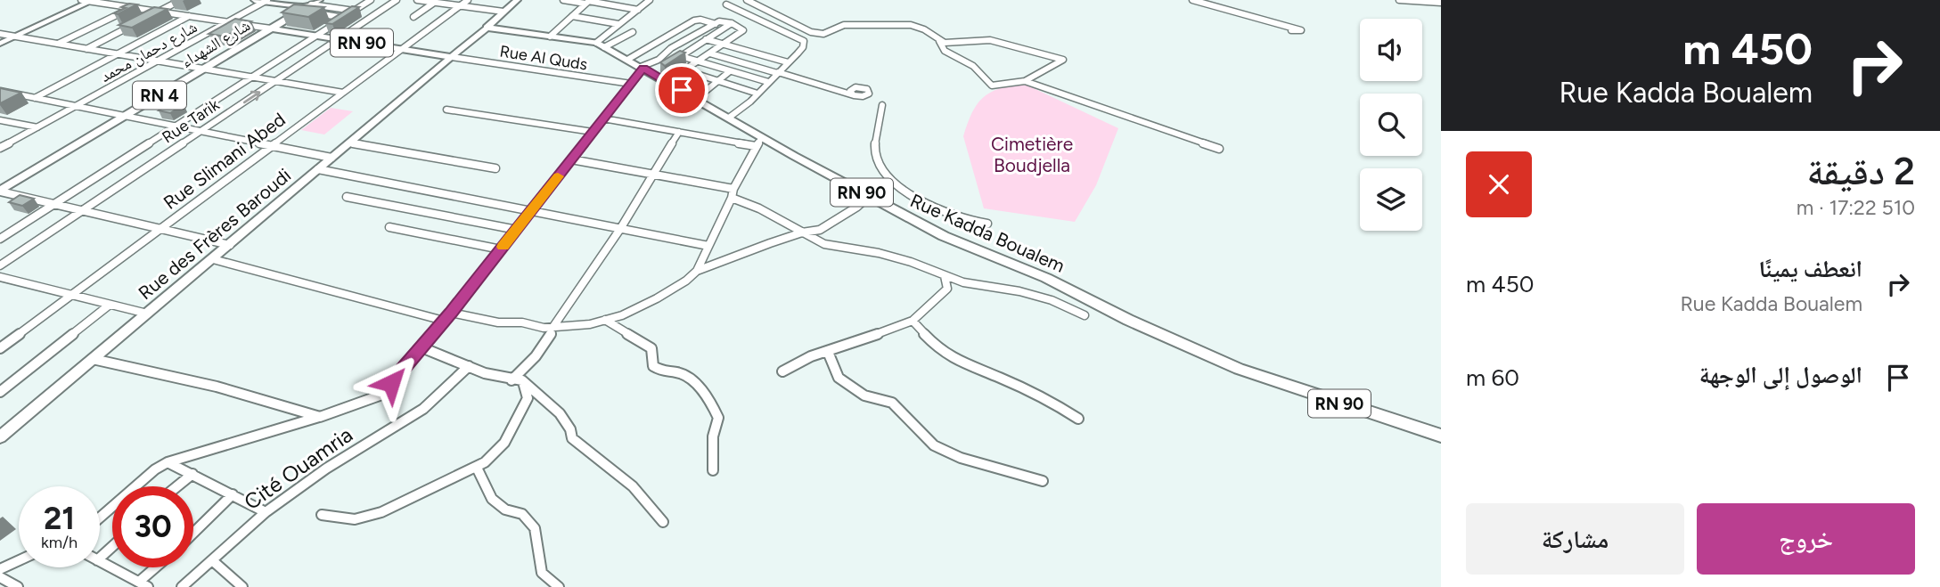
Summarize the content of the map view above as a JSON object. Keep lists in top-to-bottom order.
{
  "streets": {
    "main road": [
      "RN 90",
      "شارع الشهداء",
      "RN 4",
      "Rue Kadda Boualem"
    ],
    "street": [
      "شارع دحمان محمد",
      "Rue Al Quds",
      "Rue Tarik",
      "Rue Slimani Abed",
      "Rue des Frères Baroudi",
      "Cité Ouamria"
    ]
  },
  "crossings": [
    ["RN 90", "شارع الشهداء"],
    ["RN 90", "Rue Al Quds"],
    ["RN 90", "Rue Tarik"],
    ["RN 90", "Rue Slimani Abed"],
    ["RN 90", "Rue des Frères Baroudi"],
    ["Rue Al Quds", "Rue des Frères Baroudi"]
  ],
  "parks": ["Cimetière Boudjella"],
  "page": {
    "turn": ["450 m", "Rue Kadda Boualem"],
    "heading": ["2 دقيقة", "510 m · 17:22"],
    "list": [
      {
        "name": "انعطف يمينًا",
        "note": "Rue Kadda Boualem",
        "value": "450 m"
      },
      {
        "name": "الوصول إلى الوجهة",
        "value": "60 m"
      }
    ],
    "speed": "21 km/h",
    "limit": "30",
    "buttons": ["خروج", "مشاركة"]
  }
}
